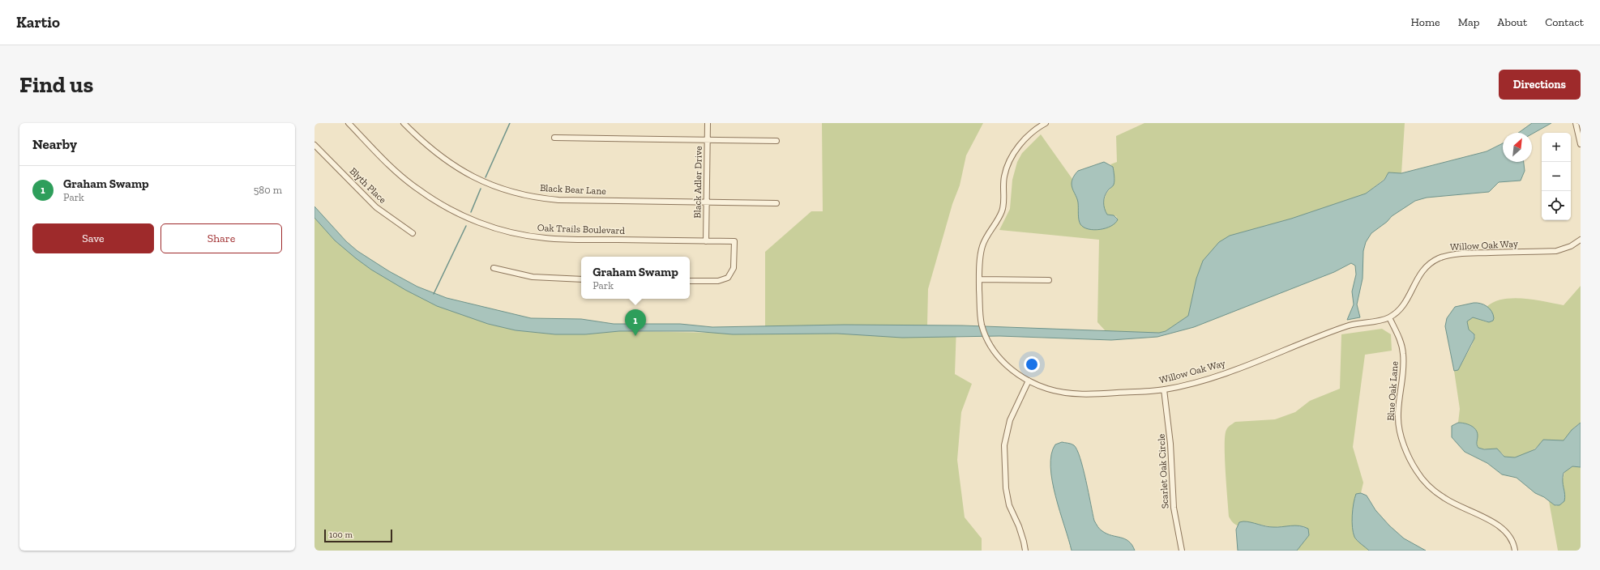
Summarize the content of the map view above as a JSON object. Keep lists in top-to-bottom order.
{
  "streets": {
    "street": [
      "Black Adler Drive",
      "Blyth Place",
      "Black Bear Lane",
      "Oak Trails Boulevard",
      "Willow Oak Way",
      "Blue Oak Lane",
      "Scarlet Oak Circle"
    ]
  },
  "crossings": [
    ["Black Adler Drive", "Black Bear Lane"],
    ["Black Adler Drive", "Oak Trails Boulevard"],
    ["Willow Oak Way", "Blue Oak Lane"],
    ["Willow Oak Way", "Scarlet Oak Circle"]
  ],
  "scale_bar": "100 m",
  "north": "top right",
  "page": {
    "header": "Kartio",
    "nav": [
      "Home",
      "Map",
      "About",
      "Contact"
    ],
    "buttons": [
      "Directions",
      ["Save", "Share"]
    ],
    "title": "Find us",
    "heading": "Nearby",
    "map_buttons": ["+", "−"],
    "list": [
      {
        "mark": "1",
        "name": "Graham Swamp",
        "note": "Park",
        "value": "580 m"
      }
    ],
    "popup": ["Graham Swamp", "Park"],
    "pins": "1",
    "scale": "100 m"
  }
}
